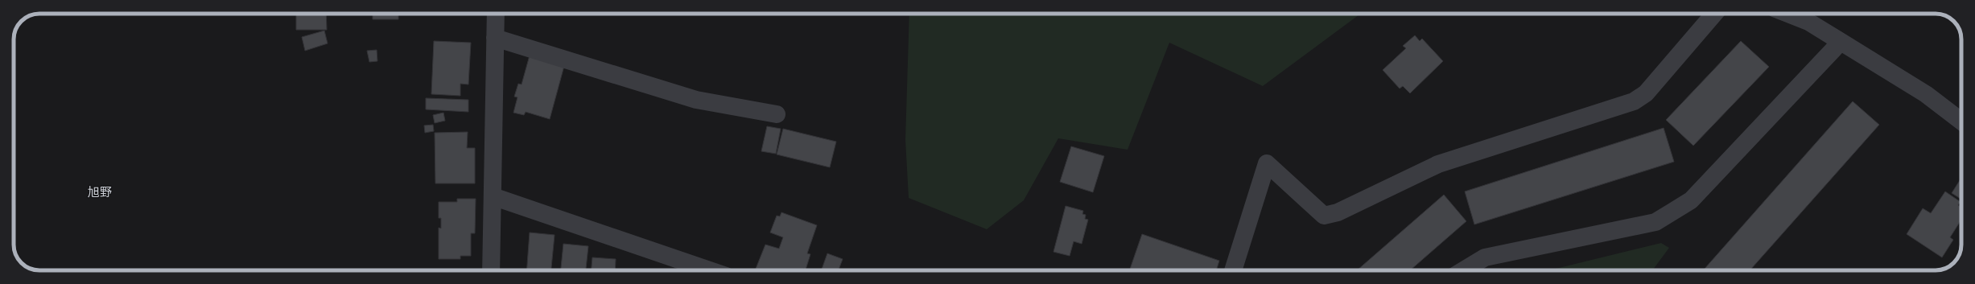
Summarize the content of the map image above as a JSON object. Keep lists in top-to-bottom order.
{
  "districts": ["旭野"]
}
